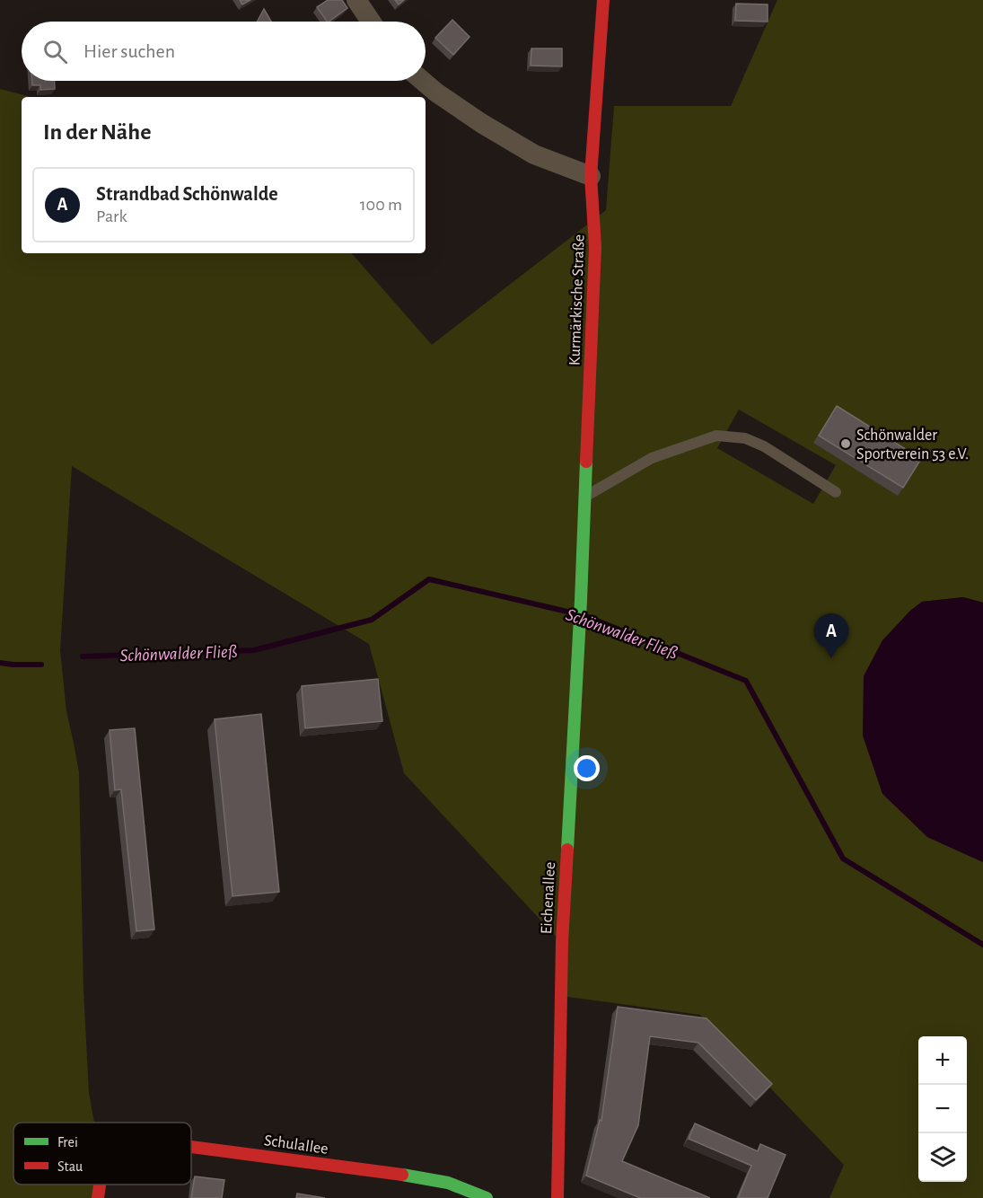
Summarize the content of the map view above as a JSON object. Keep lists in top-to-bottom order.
{
  "streets": {
    "street": ["Kurmärkische Straße", "Eichenallee", "Schulallee"]
  },
  "crossings": [
    ["Kurmärkische Straße", "Eichenallee"]
  ],
  "water": ["Schönwalder Fließ"],
  "places": ["Schönwalder Sportverein 53 e.V."],
  "legend": ["Frei", "Stau"],
  "page": {
    "search": "Hier suchen",
    "heading": "In der Nähe",
    "list": [
      {
        "mark": "A",
        "name": "Strandbad Schönwalde",
        "note": "Park",
        "value": "100 m"
      }
    ],
    "pins": "A",
    "map_buttons": ["+", "−"]
  }
}
